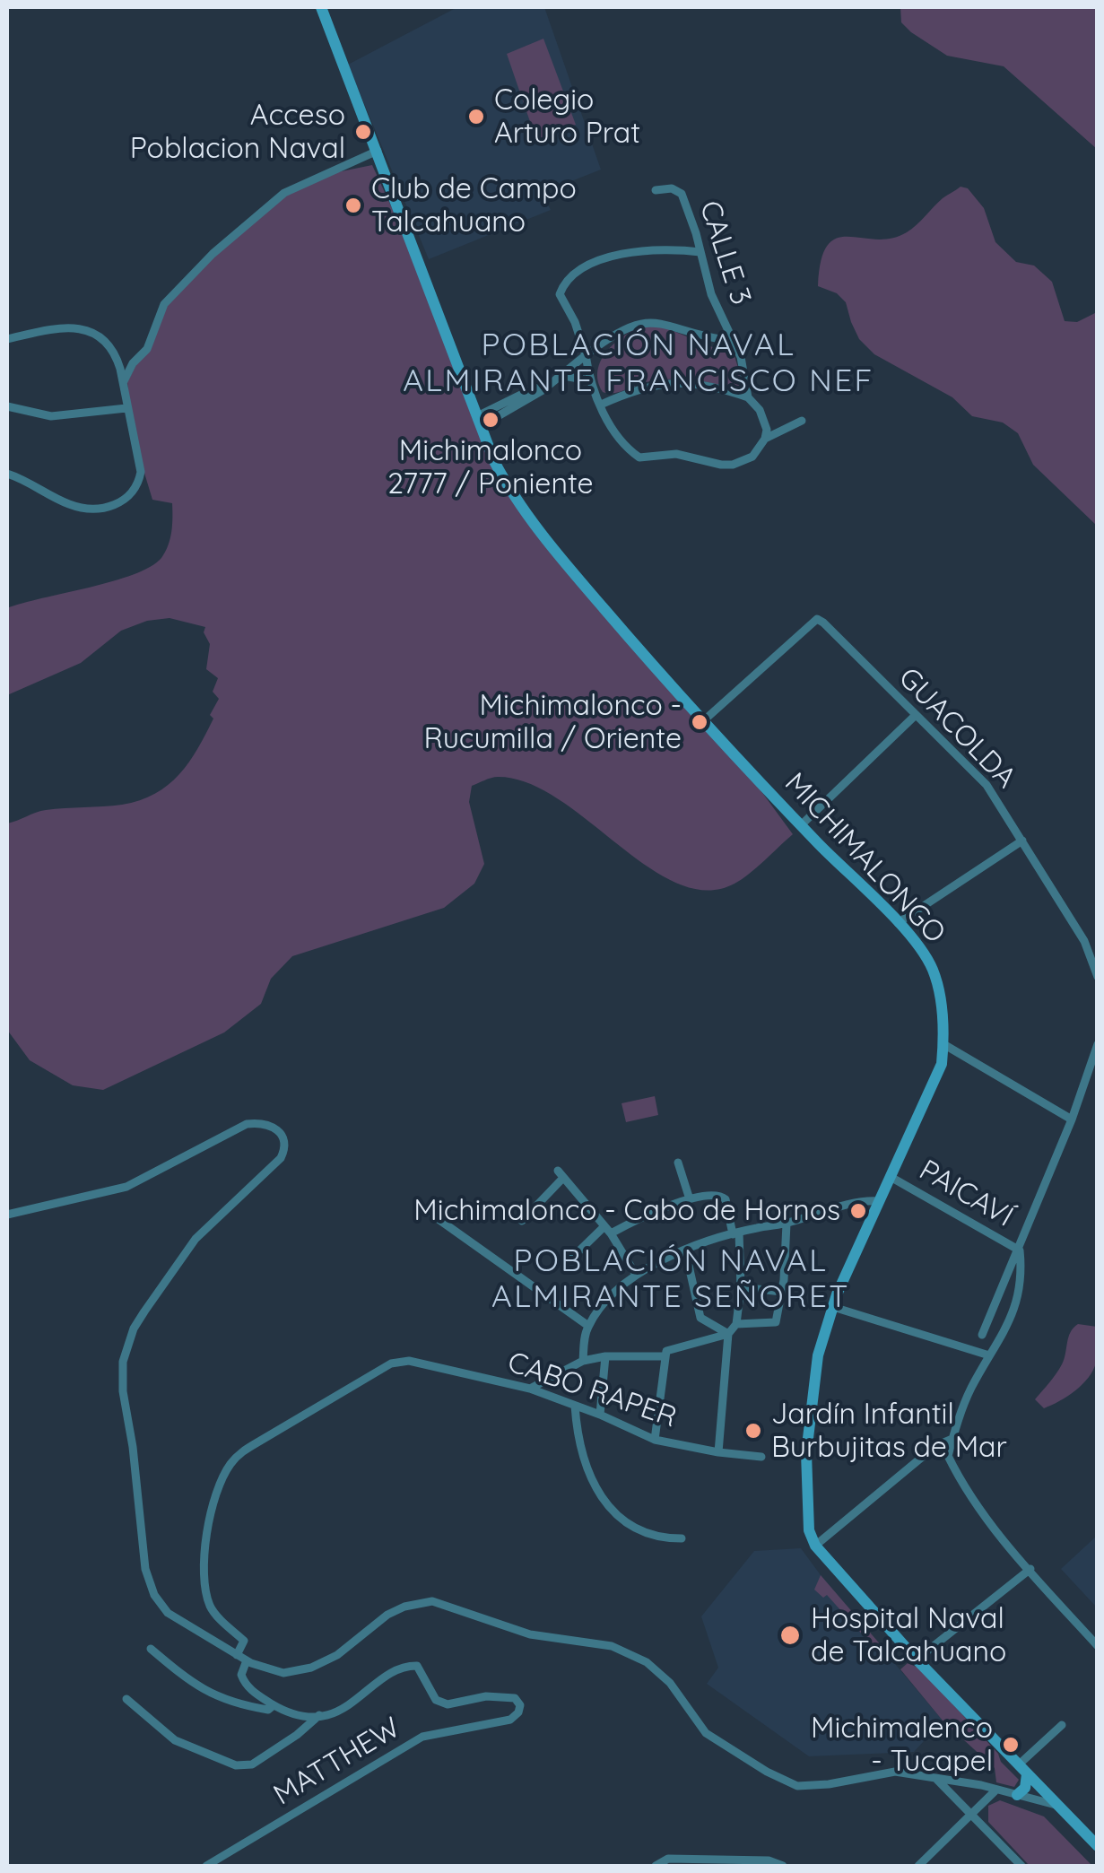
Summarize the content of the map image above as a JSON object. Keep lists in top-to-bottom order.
{
  "streets": {
    "main road": ["MICHIMALONGO"],
    "street": [
      "CALLE 3",
      "GUACOLDA",
      "PAICAVÍ",
      "CABO RAPER",
      "MATTHEW"
    ]
  },
  "crossings": [
    ["GUACOLDA", "MICHIMALONGO"],
    ["MICHIMALONGO", "PAICAVÍ"]
  ],
  "districts": ["POBLACIÓN NAVAL ALMIRANTE FRANCISCO NEF", "POBLACIÓN NAVAL ALMIRANTE SEÑORET"],
  "places": [
    "Colegio Arturo Prat",
    "Acceso Poblacion Naval",
    "Club de Campo Talcahuano",
    "Michimalonco 2777 / Poniente",
    "Michimalonco - Rucumilla / Oriente",
    "Michimalonco - Cabo de Hornos",
    "Jardín Infantil Burbujitas de Mar",
    "Hospital Naval de Talcahuano",
    "Michimalenco - Tucapel"
  ]
}
